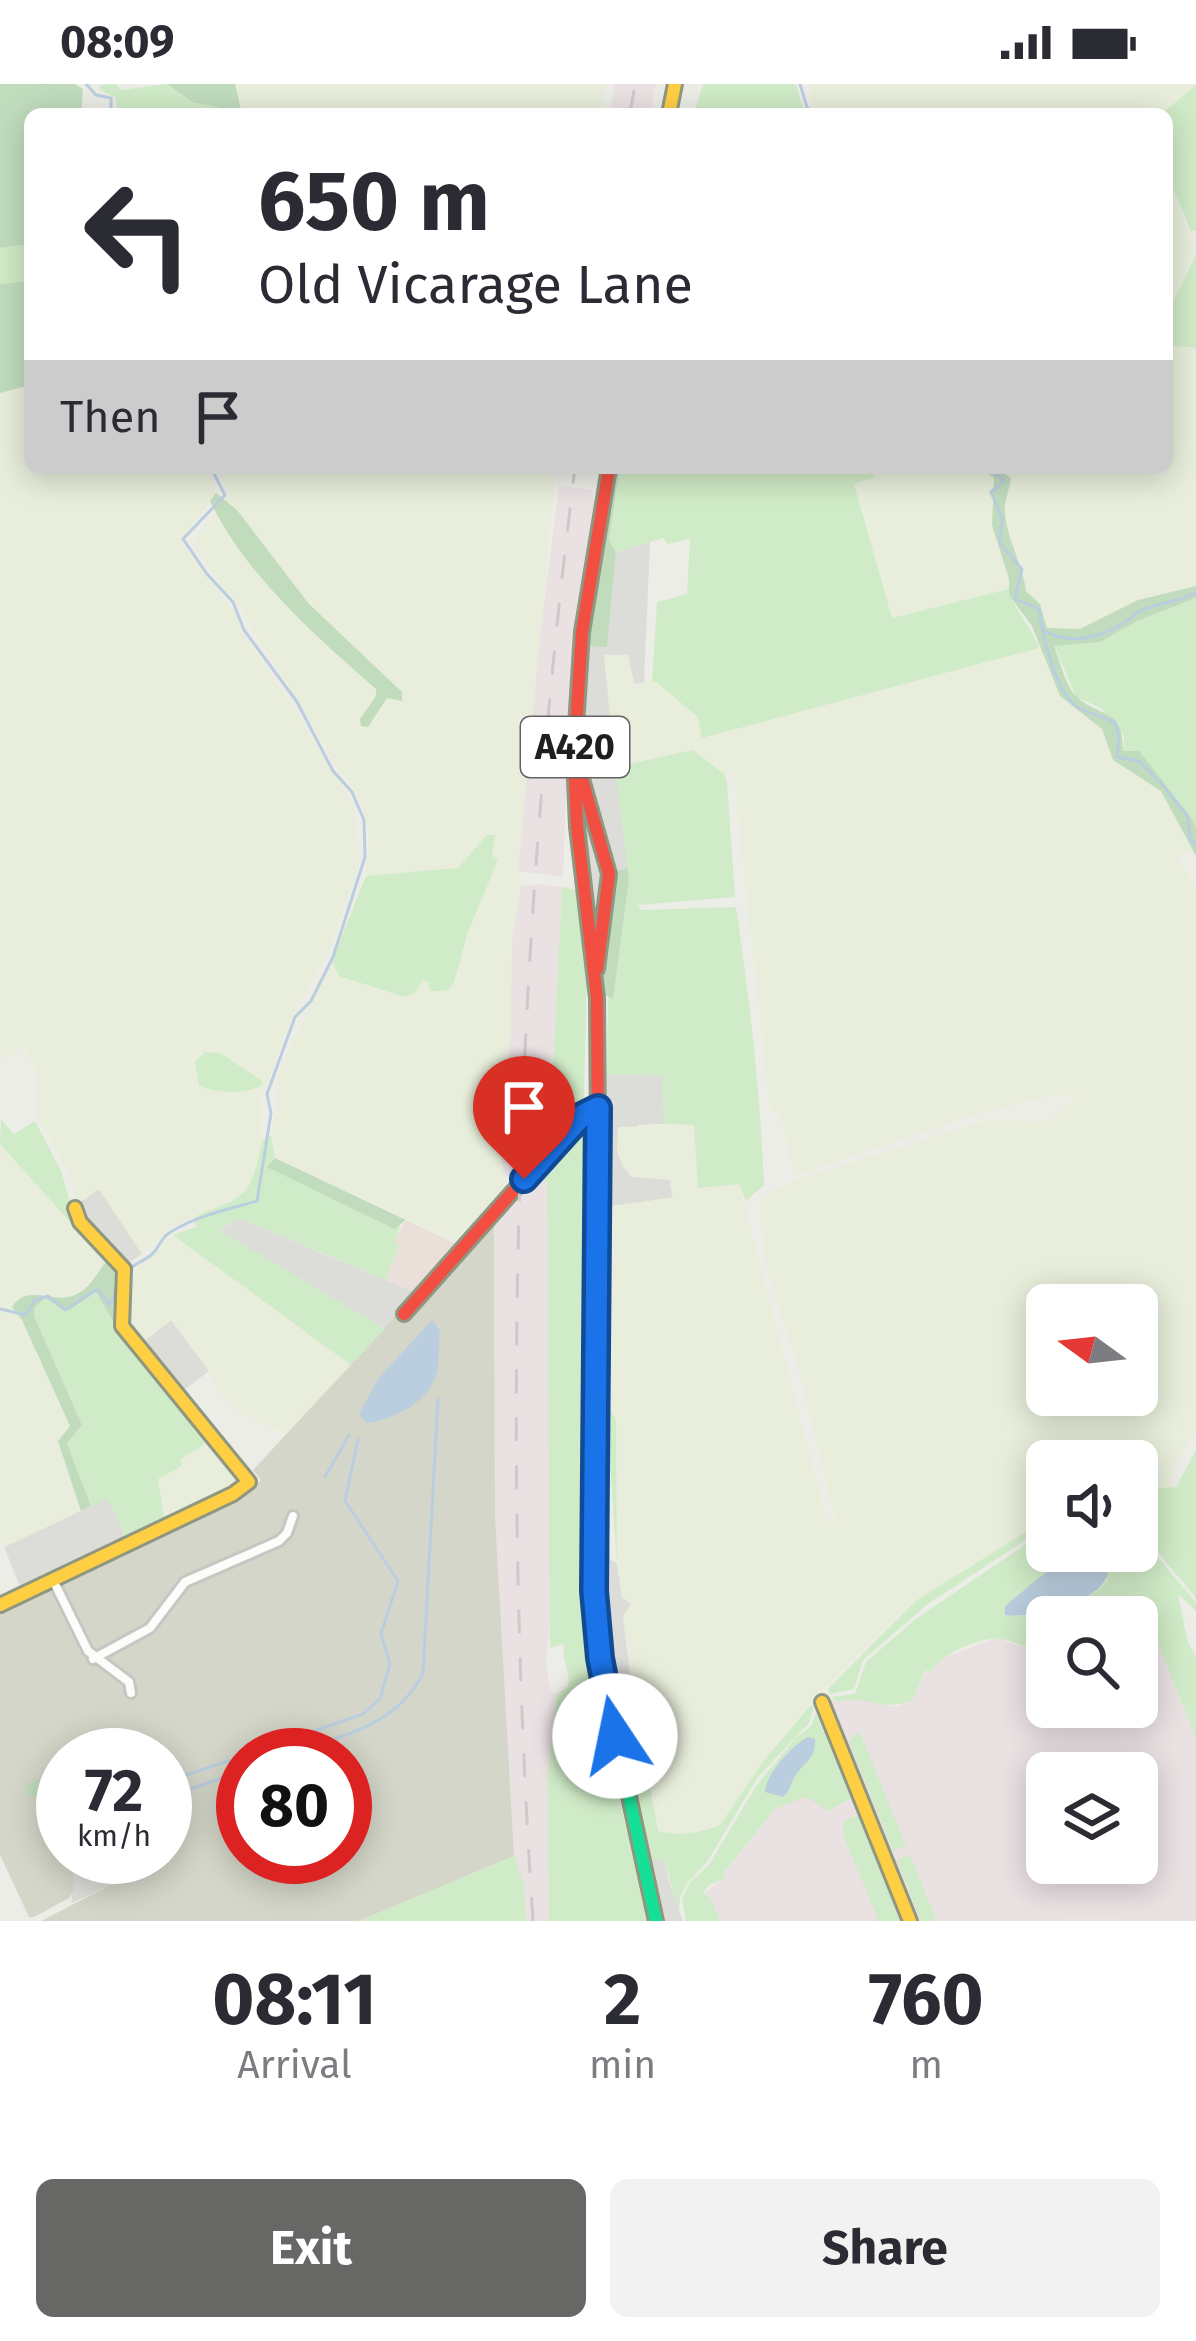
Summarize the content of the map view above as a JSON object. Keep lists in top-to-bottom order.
{
  "streets": {
    "main road": ["A420"]
  },
  "north": "left",
  "page": {
    "status": "08:09",
    "turn": ["650 m", "Old Vicarage Lane"],
    "then": "Then",
    "speed": "72 km/h",
    "limit": "80",
    "eta": [
      "08:11",
      "Arrival",
      "2",
      "min",
      "760",
      "m"
    ],
    "buttons": ["Exit", "Share"]
  }
}
